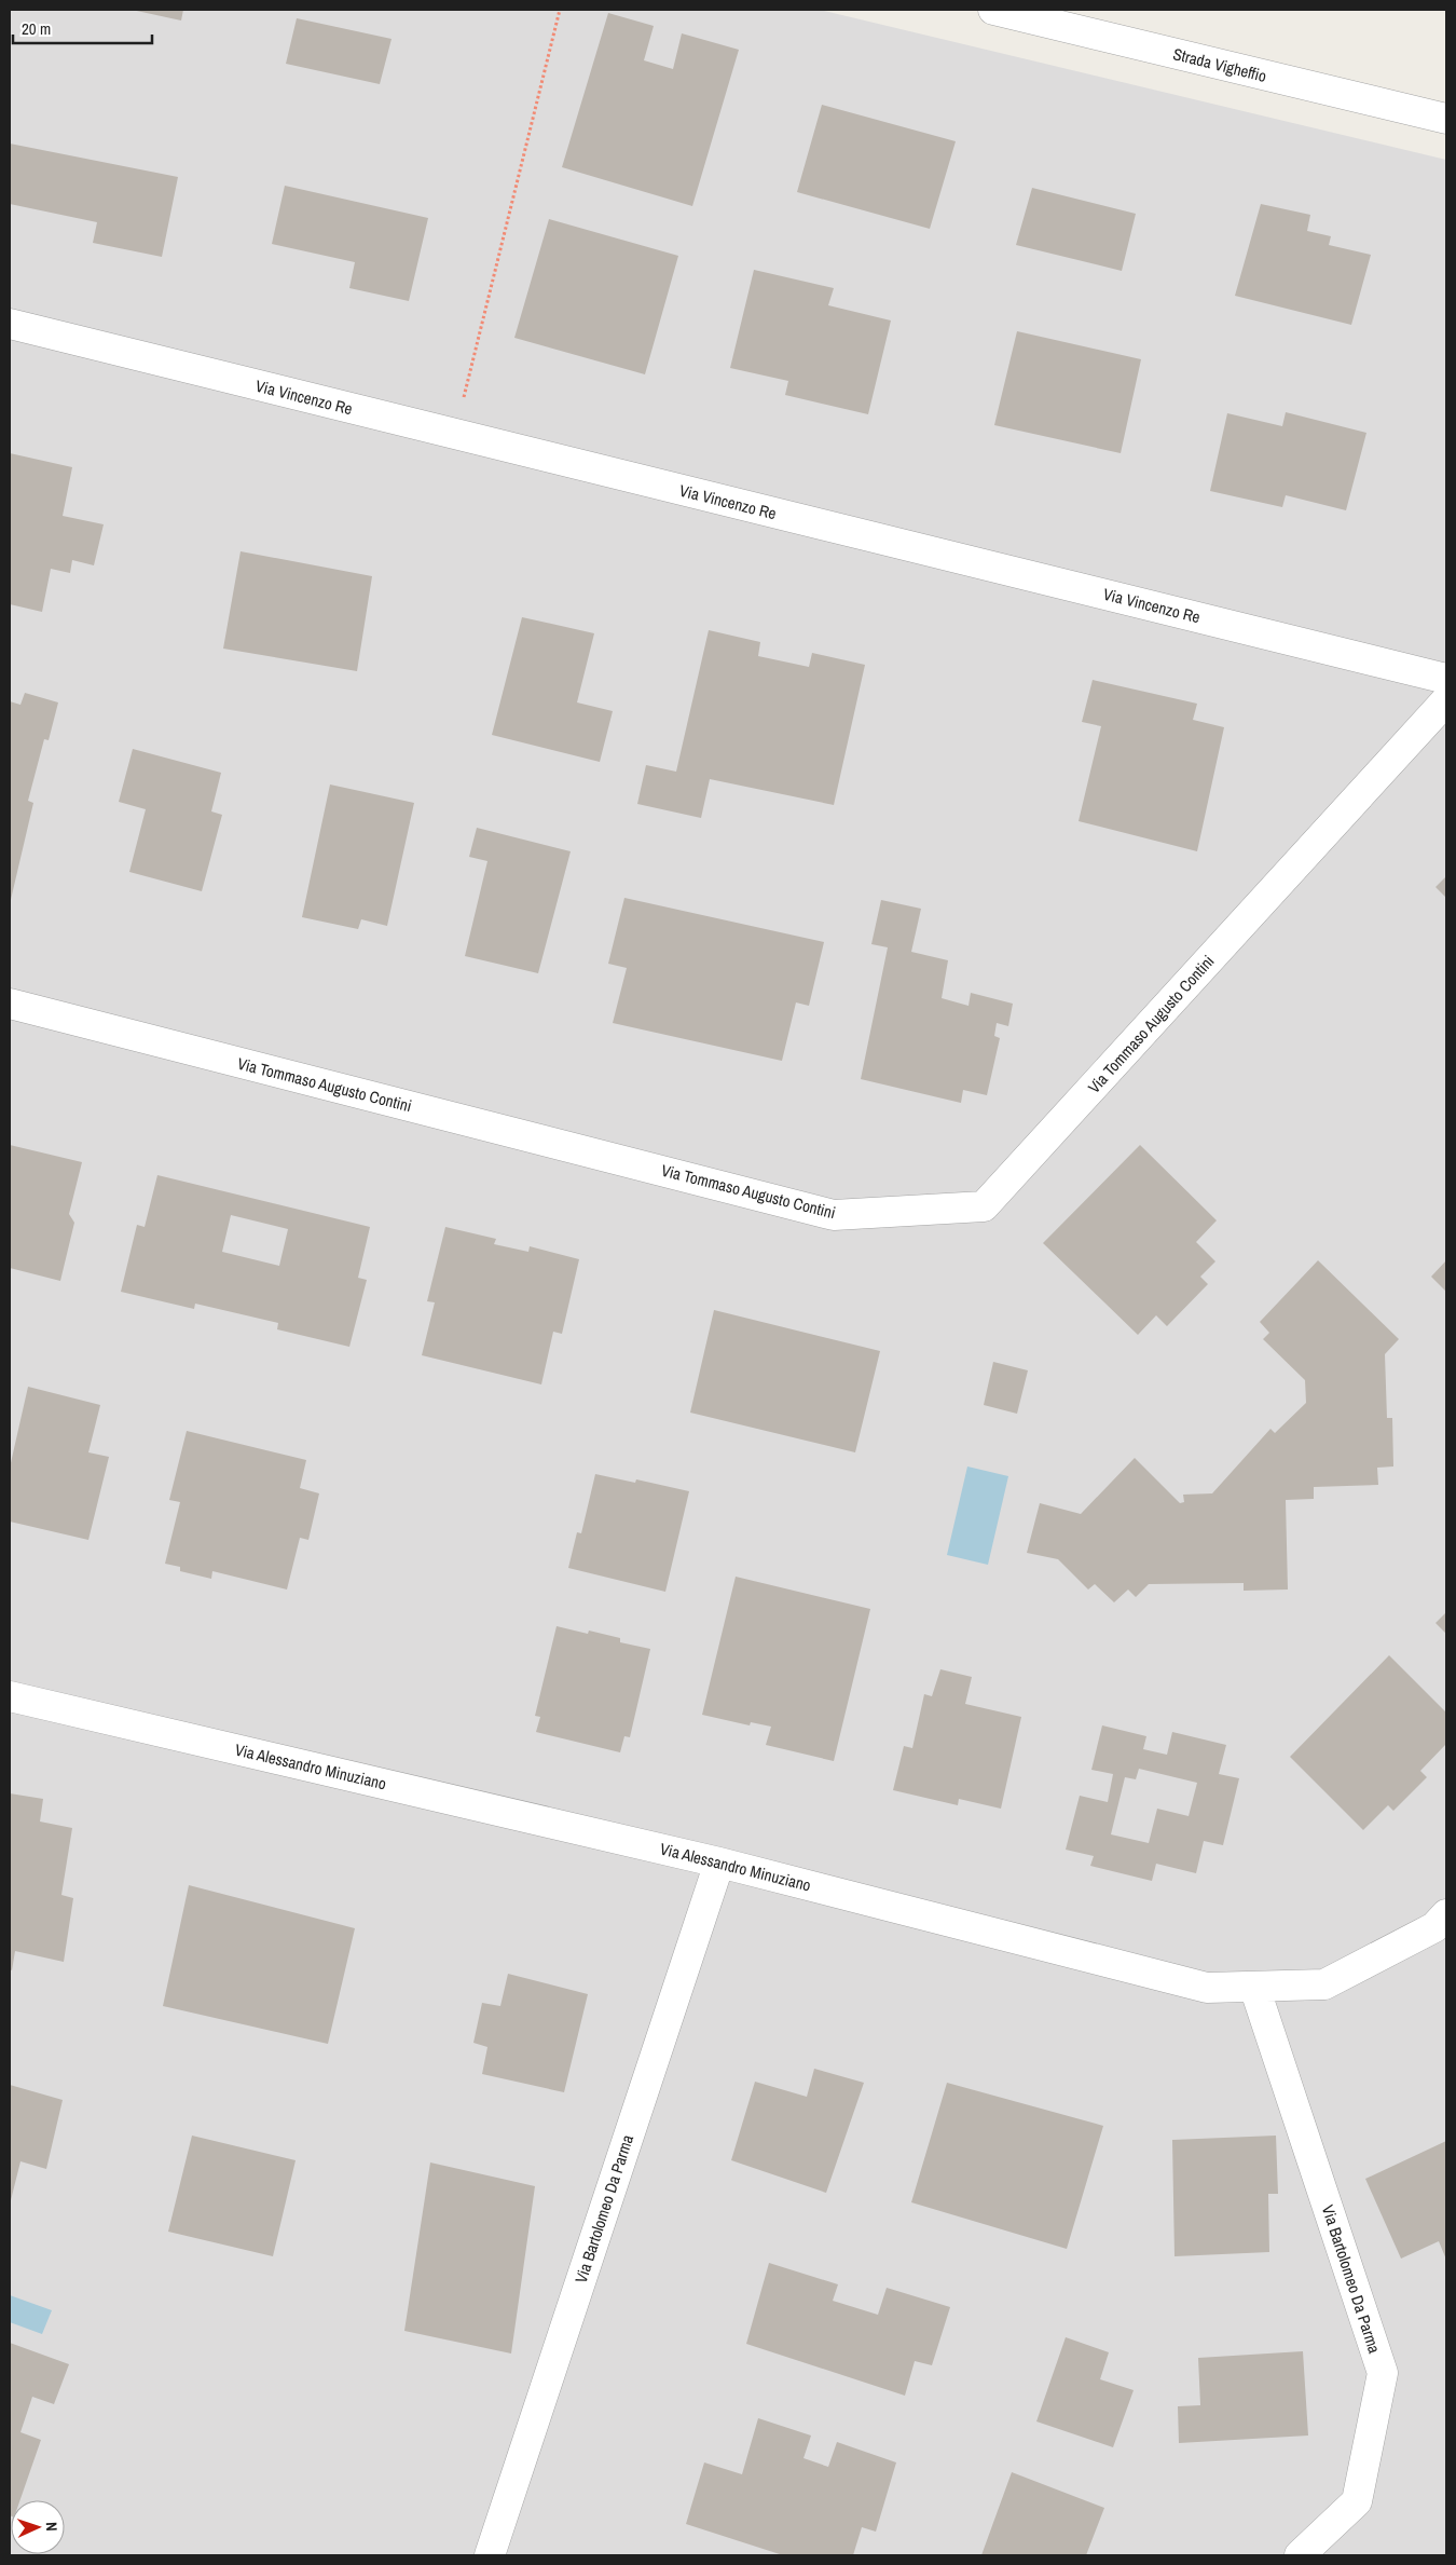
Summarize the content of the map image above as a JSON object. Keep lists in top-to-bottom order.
{
  "streets": {
    "street": [
      "Strada Vigheffio",
      "Via Vincenzo Re",
      "Via Tommaso Augusto Contini",
      "Via Alessandro Minuziano",
      "Via Bartolomeo Da Parma"
    ]
  },
  "crossings": [
    ["Via Alessandro Minuziano", "Via Bartolomeo Da Parma"]
  ],
  "scale_bar": "20 m",
  "north": "right"
}
